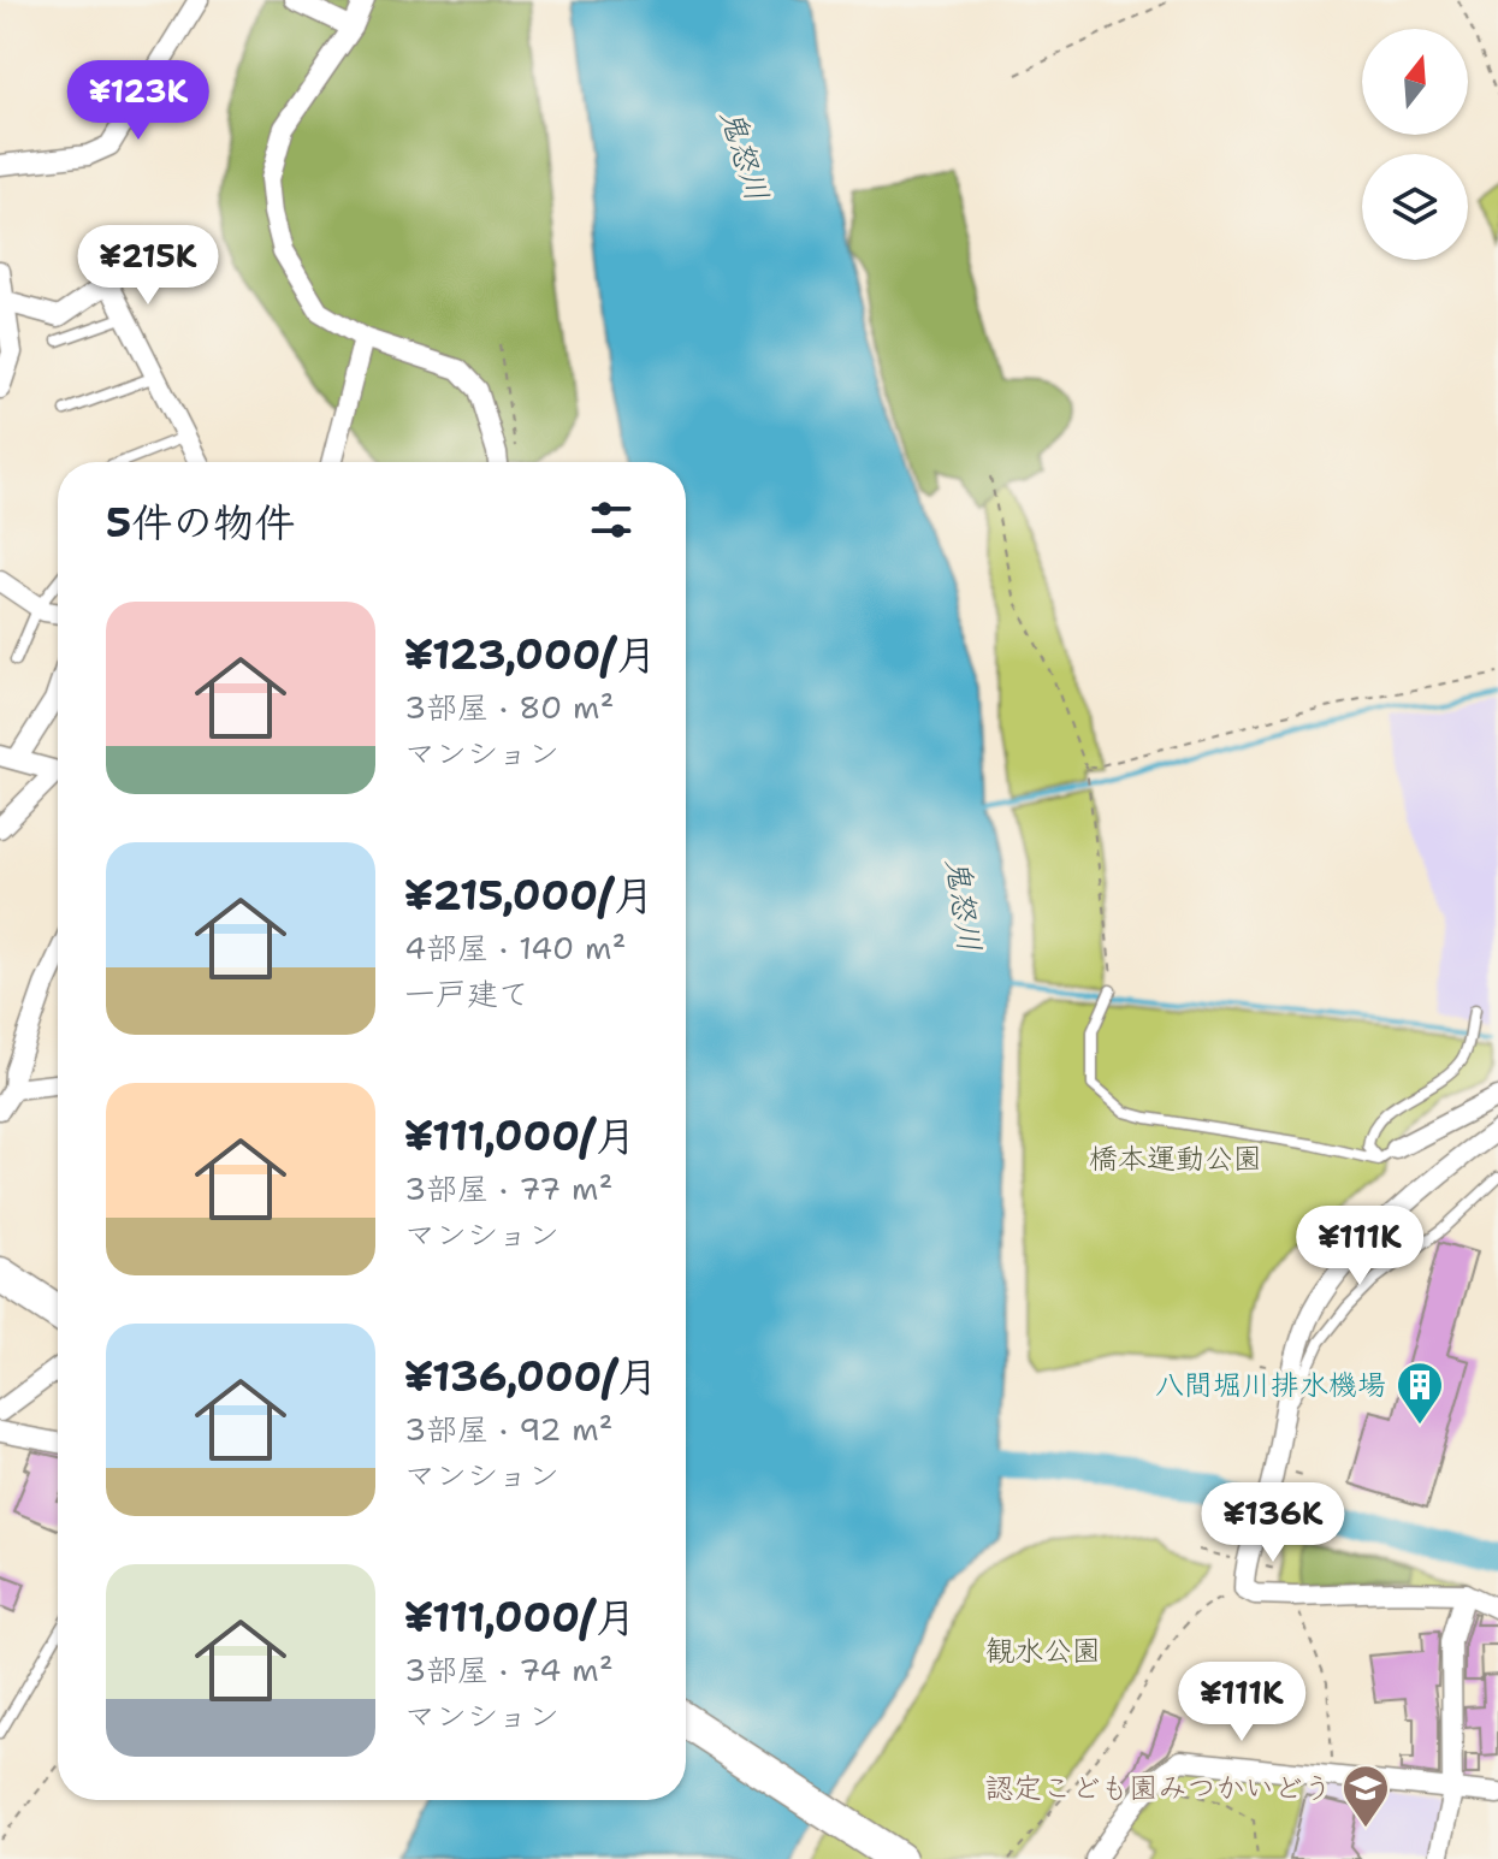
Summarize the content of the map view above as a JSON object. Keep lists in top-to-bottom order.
{
  "water": ["鬼怒川"],
  "parks": ["橋本運動公園", "観水公園"],
  "places": {
    "building": ["八間堀川排水機場"],
    "school or university": ["認定こども園みつかいどう"]
  },
  "north": "top",
  "page": {
    "price": [
      "¥123K",
      "¥215K",
      "¥111K",
      "¥136K",
      "¥111K"
    ],
    "heading": "5件の物件",
    "list": [
      {
        "name": "¥123,000/月",
        "note": "3部屋 · 80 m² · マンション"
      },
      {
        "name": "¥215,000/月",
        "note": "4部屋 · 140 m² · 一戸建て"
      },
      {
        "name": "¥111,000/月",
        "note": "3部屋 · 77 m² · マンション"
      },
      {
        "name": "¥136,000/月",
        "note": "3部屋 · 92 m² · マンション"
      },
      {
        "name": "¥111,000/月",
        "note": "3部屋 · 74 m² · マンション"
      }
    ]
  }
}
